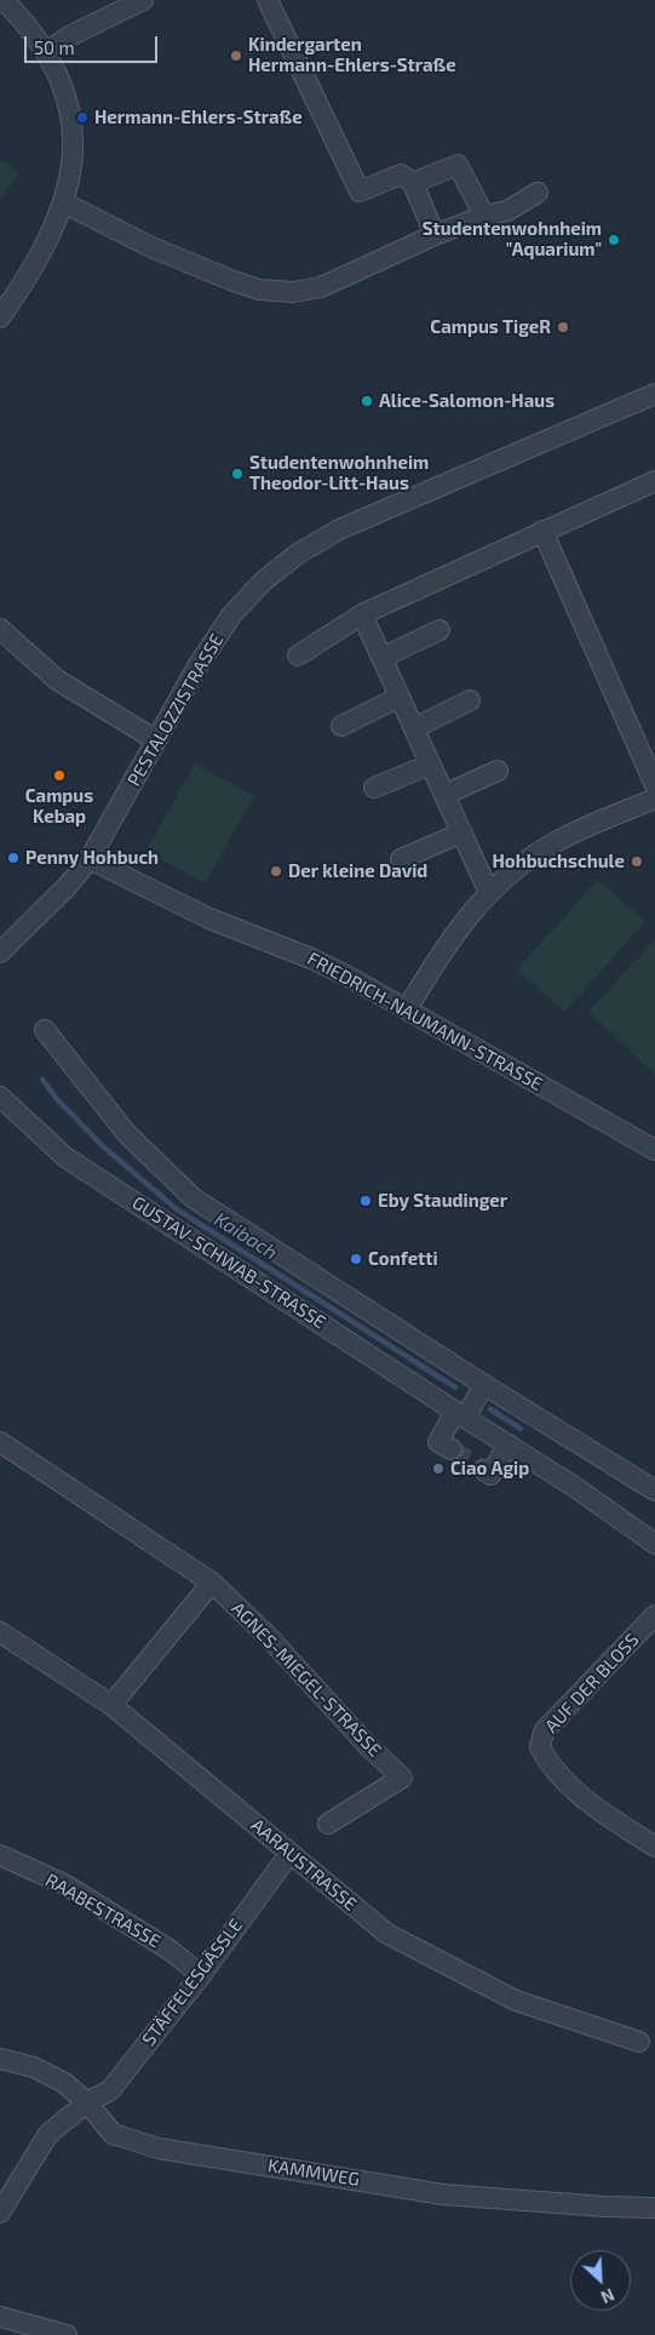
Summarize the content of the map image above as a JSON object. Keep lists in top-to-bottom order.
{
  "streets": {
    "street": [
      "PESTALOZZISTRASSE",
      "FRIEDRICH-NAUMANN-STRASSE",
      "GUSTAV-SCHWAB-STRASSE",
      "AGNES-MIEGEL-STRASSE",
      "AUF DER BLOSS",
      "AARAUSTRASSE",
      "RAABESTRASSE",
      "STÄFFELESGÄSSLE",
      "KAMMWEG"
    ]
  },
  "crossings": [
    ["PESTALOZZISTRASSE", "FRIEDRICH-NAUMANN-STRASSE"],
    ["AARAUSTRASSE", "STÄFFELESGÄSSLE"],
    ["RAABESTRASSE", "STÄFFELESGÄSSLE"],
    ["STÄFFELESGÄSSLE", "KAMMWEG"]
  ],
  "water": ["Kaibach"],
  "places": [
    "Kindergarten Hermann-Ehlers-Straße",
    "Hermann-Ehlers-Straße",
    "Studentenwohnheim \"Aquarium\"",
    "Campus TigeR",
    "Alice-Salomon-Haus",
    "Studentenwohnheim Theodor-Litt-Haus",
    "Campus Kebap",
    "Penny Hohbuch",
    "Hohbuchschule",
    "Der kleine David",
    "Eby Staudinger",
    "Confetti",
    "Ciao Agip"
  ],
  "scale_bar": "50 m",
  "north": "bottom right"
}
